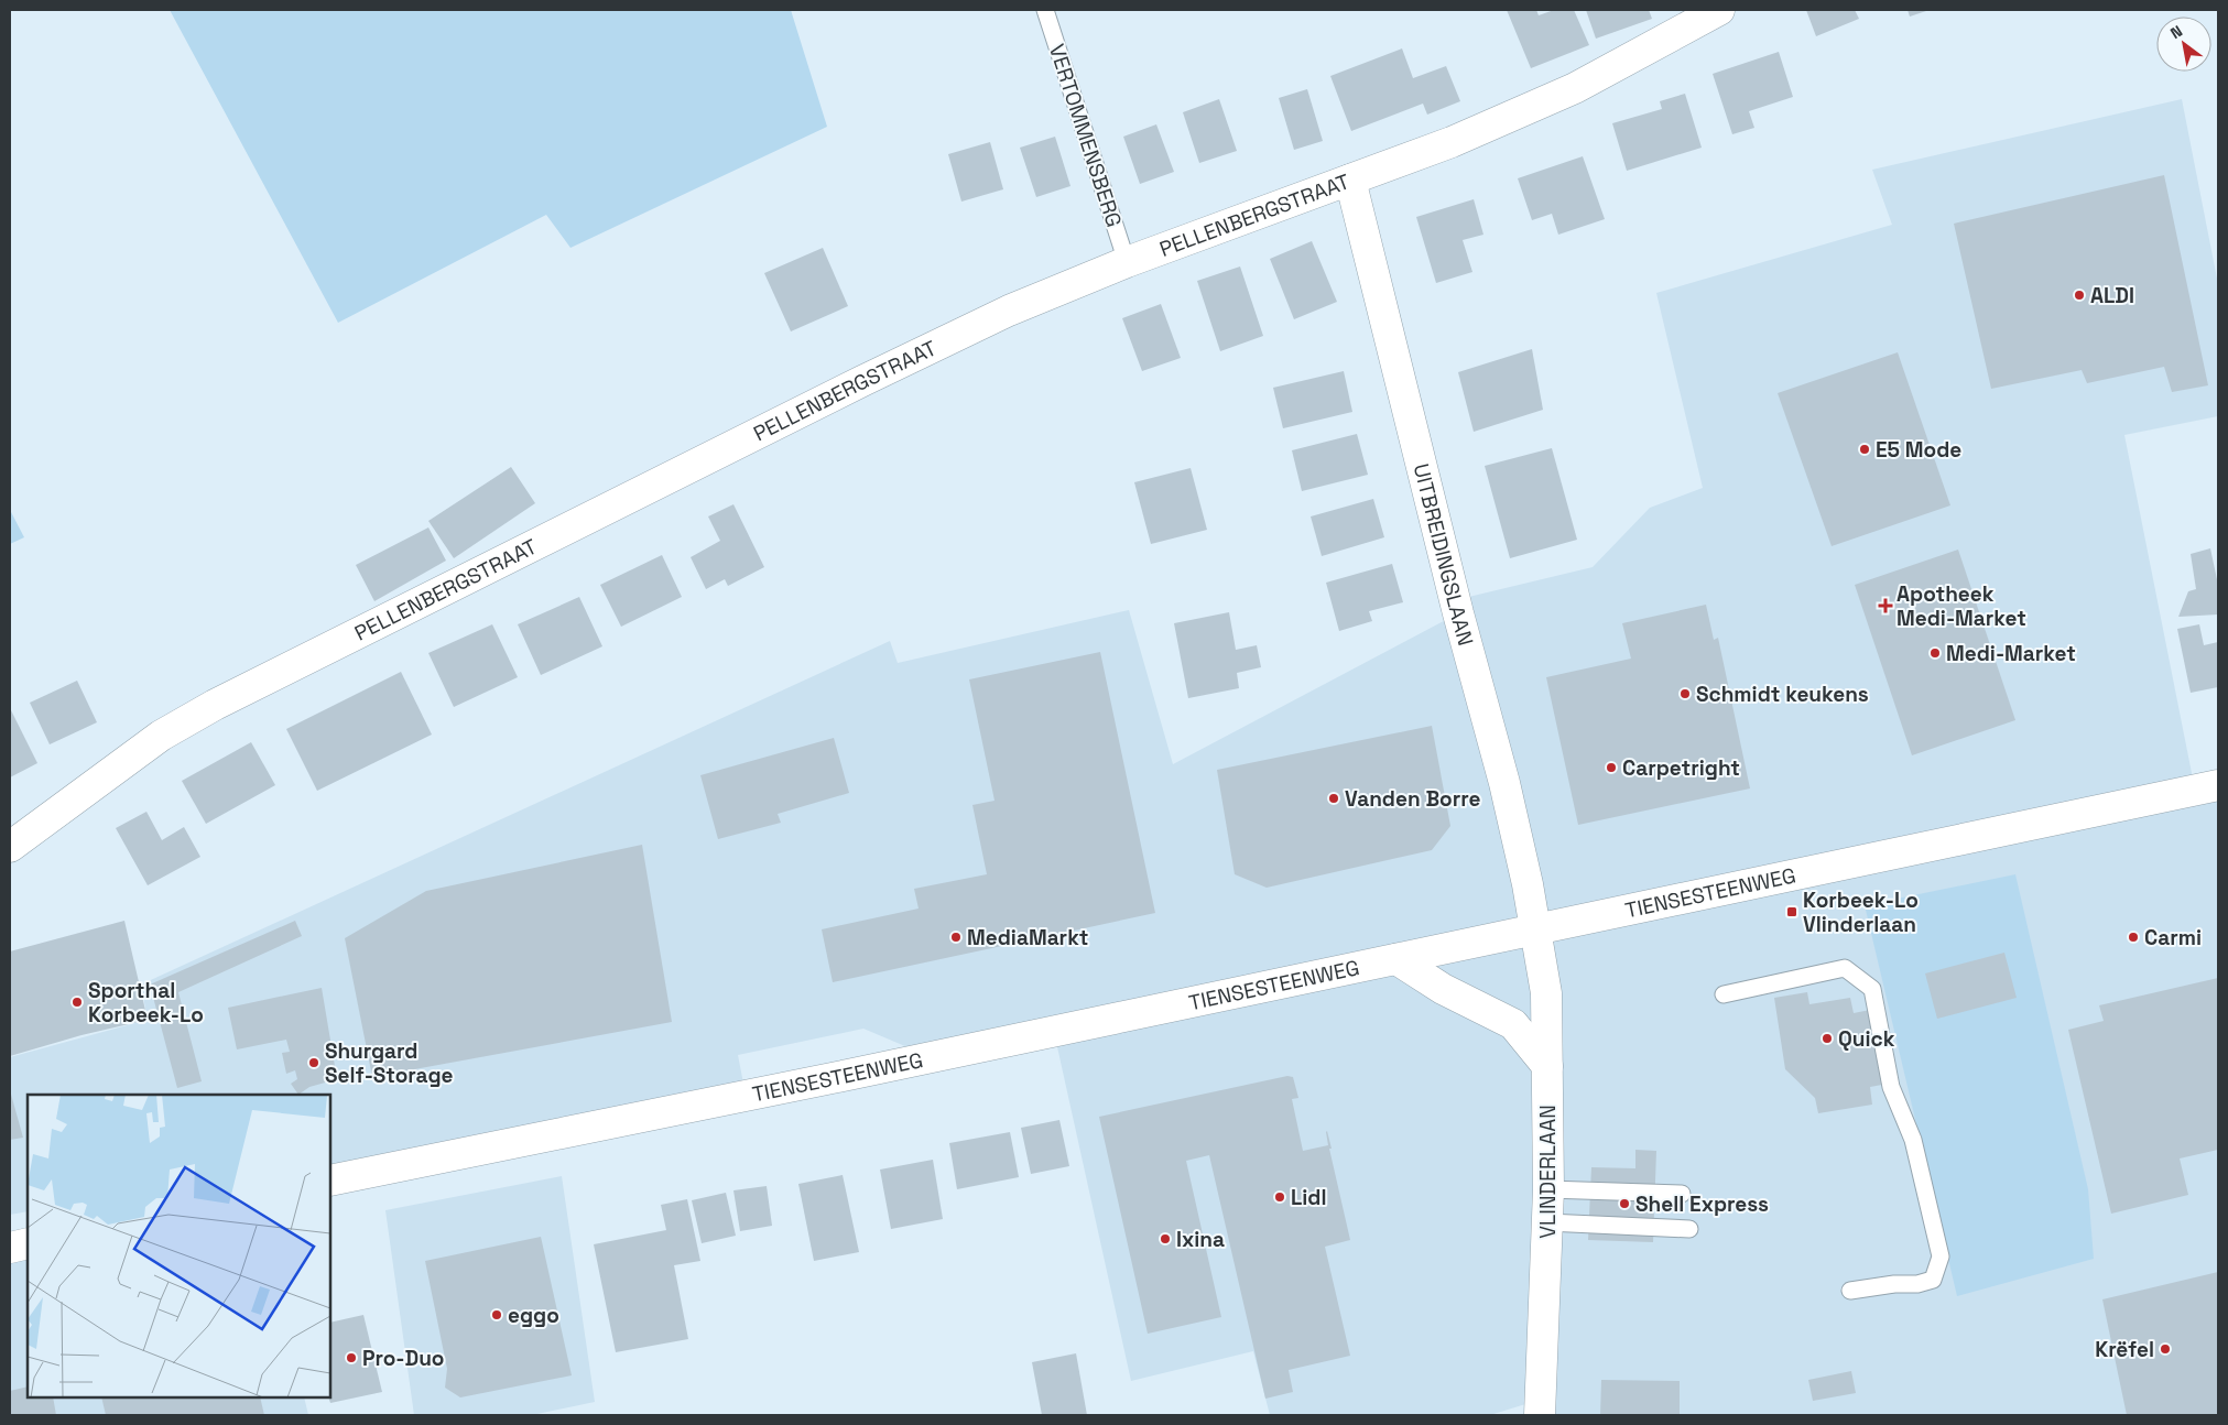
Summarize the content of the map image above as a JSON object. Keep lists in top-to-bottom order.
{
  "streets": {
    "street": [
      "PELLENBERGSTRAAT",
      "UITBREIDINGSLAAN",
      "TIENSESTEENWEG",
      "VLINDERLAAN"
    ],
    "lane": ["VERTOMMENSBERG"]
  },
  "crossings": [
    ["VERTOMMENSBERG", "PELLENBERGSTRAAT"],
    ["PELLENBERGSTRAAT", "UITBREIDINGSLAAN"],
    ["UITBREIDINGSLAAN", "TIENSESTEENWEG"],
    ["UITBREIDINGSLAAN", "VLINDERLAAN"],
    ["TIENSESTEENWEG", "VLINDERLAAN"]
  ],
  "places": {
    "other": [
      "ALDI",
      "E5 Mode",
      "Medi-Market",
      "Schmidt keukens",
      "Carpetright",
      "Vanden Borre",
      "MediaMarkt",
      "Carmi",
      "Sporthal Korbeek-Lo",
      "Quick",
      "Shurgard Self-Storage",
      "Lidl",
      "Shell Express",
      "Ixina",
      "eggo",
      "Krëfel",
      "Pro-Duo"
    ],
    "health": ["Apotheek Medi-Market"],
    "transit": ["Korbeek-Lo Vlinderlaan"]
  },
  "north": "top left"
}
